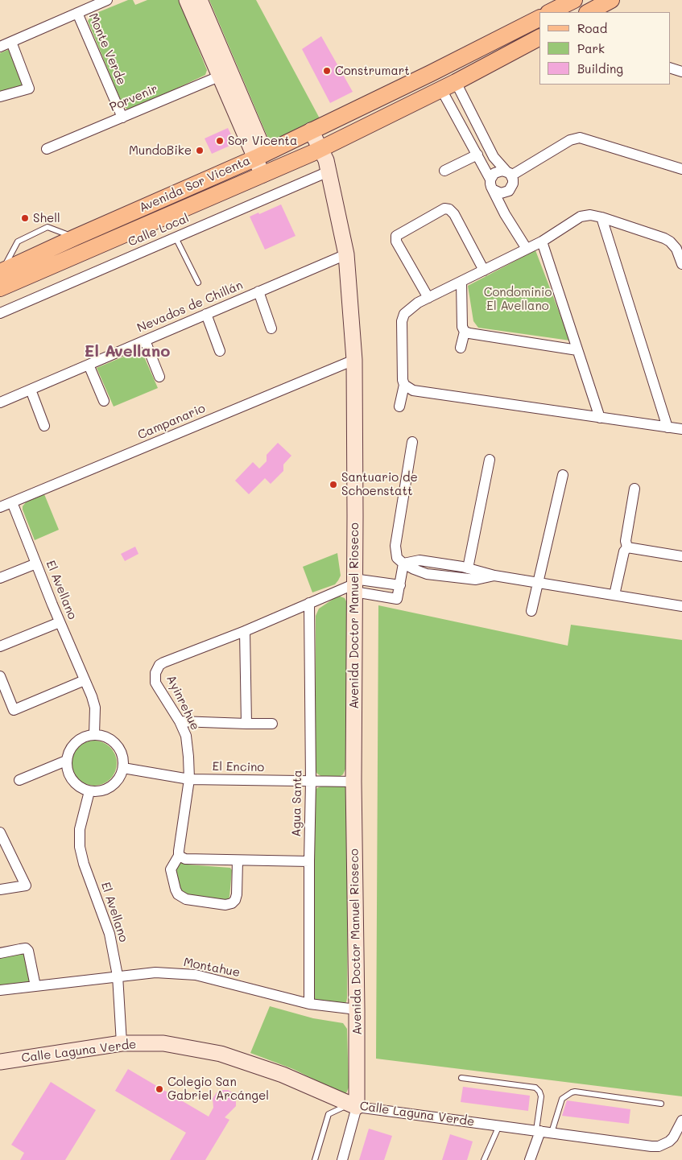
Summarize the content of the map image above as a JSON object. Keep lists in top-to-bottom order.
{
  "streets": {
    "main road": ["Avenida Sor Vicenta"],
    "street": [
      "Monte Verde",
      "Porvenir",
      "Calle Local",
      "Nevados de Chillán",
      "Campanario",
      "El Avellano",
      "Avenida Doctor Manuel Rioseco",
      "Ayinrehue",
      "El Encino",
      "Agua Santa",
      "Montahue",
      "Calle Laguna Verde"
    ]
  },
  "crossings": [
    ["Monte Verde", "Porvenir"],
    ["Avenida Sor Vicenta", "Avenida Doctor Manuel Rioseco"],
    ["Calle Local", "Avenida Doctor Manuel Rioseco"],
    ["Nevados de Chillán", "Avenida Doctor Manuel Rioseco"],
    ["Campanario", "El Avellano"],
    ["Campanario", "Avenida Doctor Manuel Rioseco"],
    ["El Avellano", "El Encino"],
    ["El Avellano", "Montahue"],
    ["El Avellano", "Calle Laguna Verde"],
    ["Avenida Doctor Manuel Rioseco", "Ayinrehue"],
    ["Avenida Doctor Manuel Rioseco", "El Encino"],
    ["Avenida Doctor Manuel Rioseco", "Montahue"],
    ["Avenida Doctor Manuel Rioseco", "Calle Laguna Verde"],
    ["Ayinrehue", "El Encino"],
    ["Ayinrehue", "Agua Santa"],
    ["El Encino", "Agua Santa"],
    ["Agua Santa", "Montahue"]
  ],
  "districts": ["El Avellano"],
  "parks": ["Condominio El Avellano"],
  "places": [
    "Construmart",
    "Sor Vicenta",
    "MundoBike",
    "Shell",
    "Santuario de Schoenstatt",
    "Colegio San Gabriel Arcángel"
  ],
  "legend": ["Road", "Park", "Building"]
}
